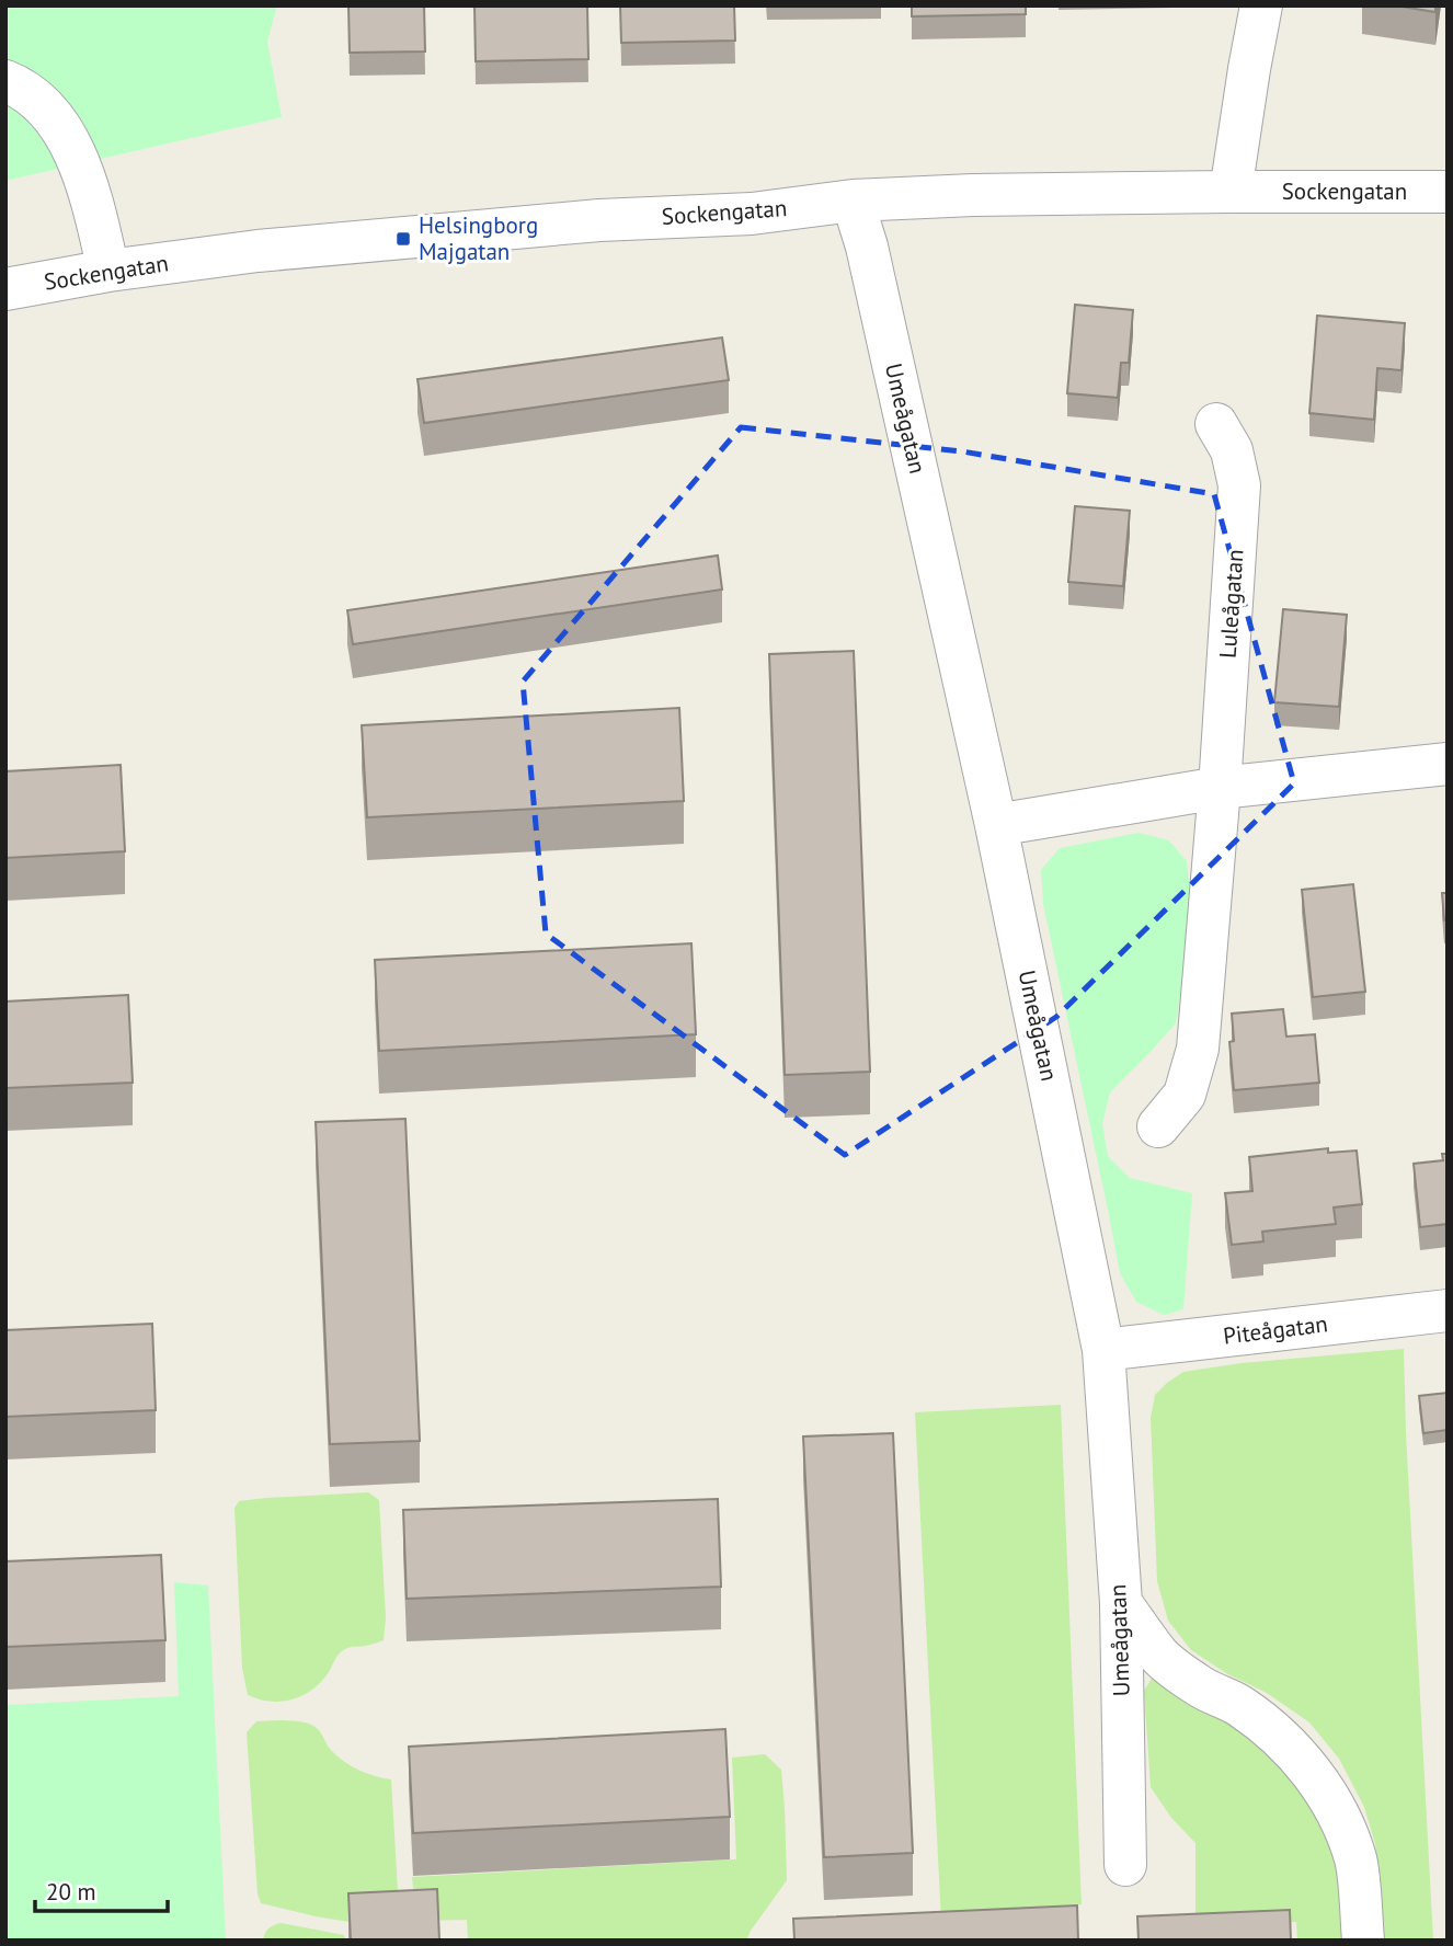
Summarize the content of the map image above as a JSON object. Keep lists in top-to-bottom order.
{
  "streets": {
    "street": [
      "Sockengatan",
      "Umeågatan",
      "Luleågatan",
      "Piteågatan"
    ]
  },
  "crossings": [
    ["Sockengatan", "Umeågatan"],
    ["Umeågatan", "Piteågatan"]
  ],
  "places": {
    "transit": ["Helsingborg Majgatan"]
  },
  "scale_bar": "20 m"
}
